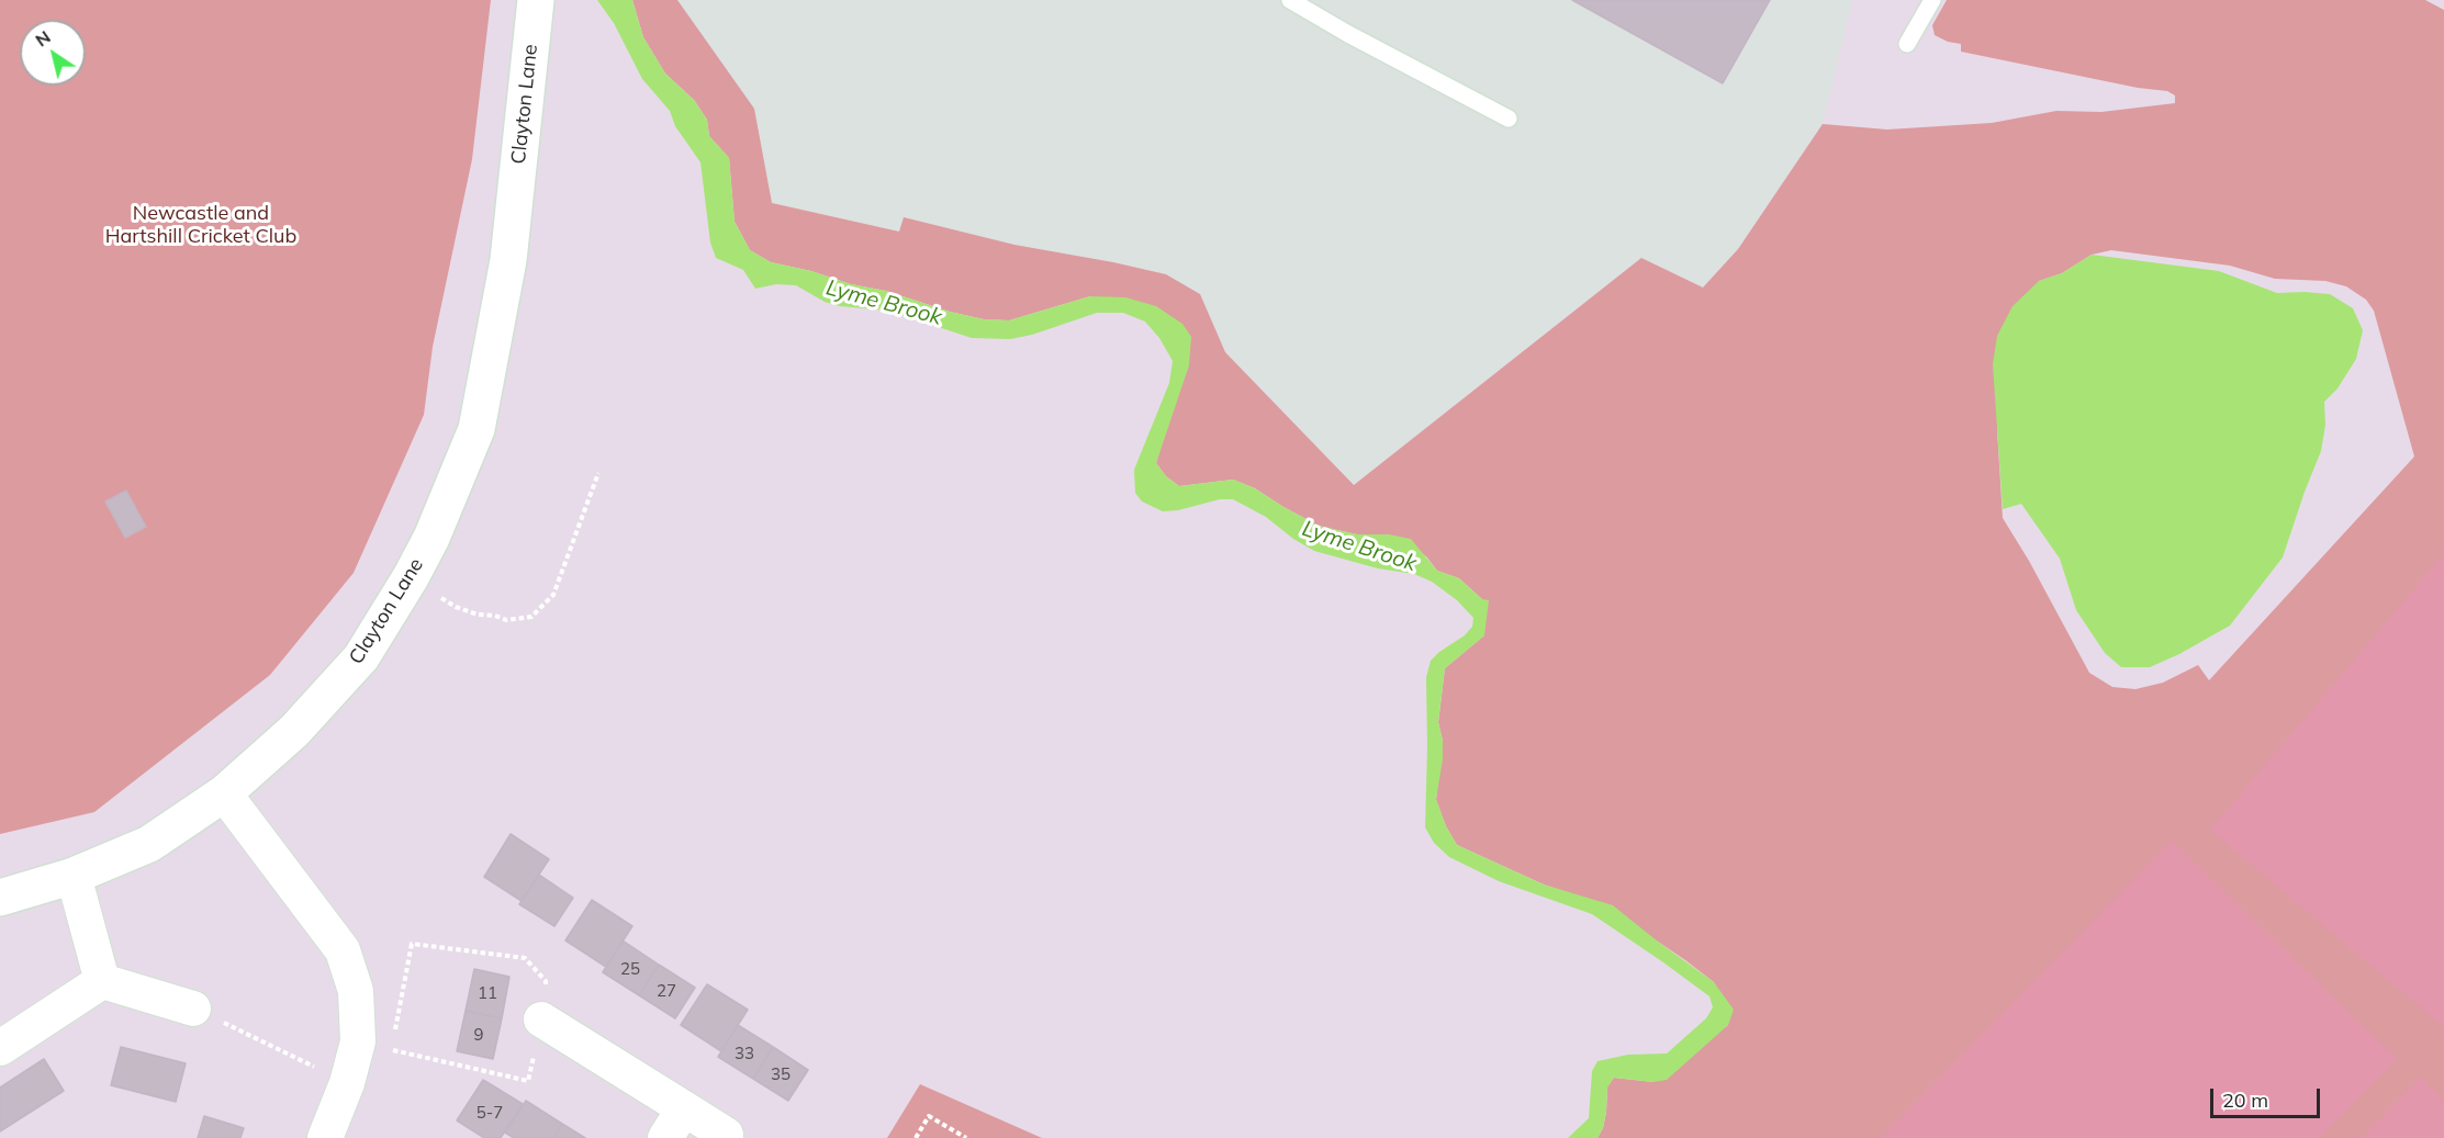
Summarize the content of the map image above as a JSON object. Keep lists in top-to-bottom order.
{
  "streets": {
    "street": ["Clayton Lane"]
  },
  "water": ["Lyme Brook"],
  "parks": ["Newcastle and Hartshill Cricket Club"],
  "house_numbers": [
    "25",
    "27",
    "11",
    "9",
    "33",
    "35",
    "5-7"
  ],
  "scale_bar": "20 m",
  "north": "top left"
}
